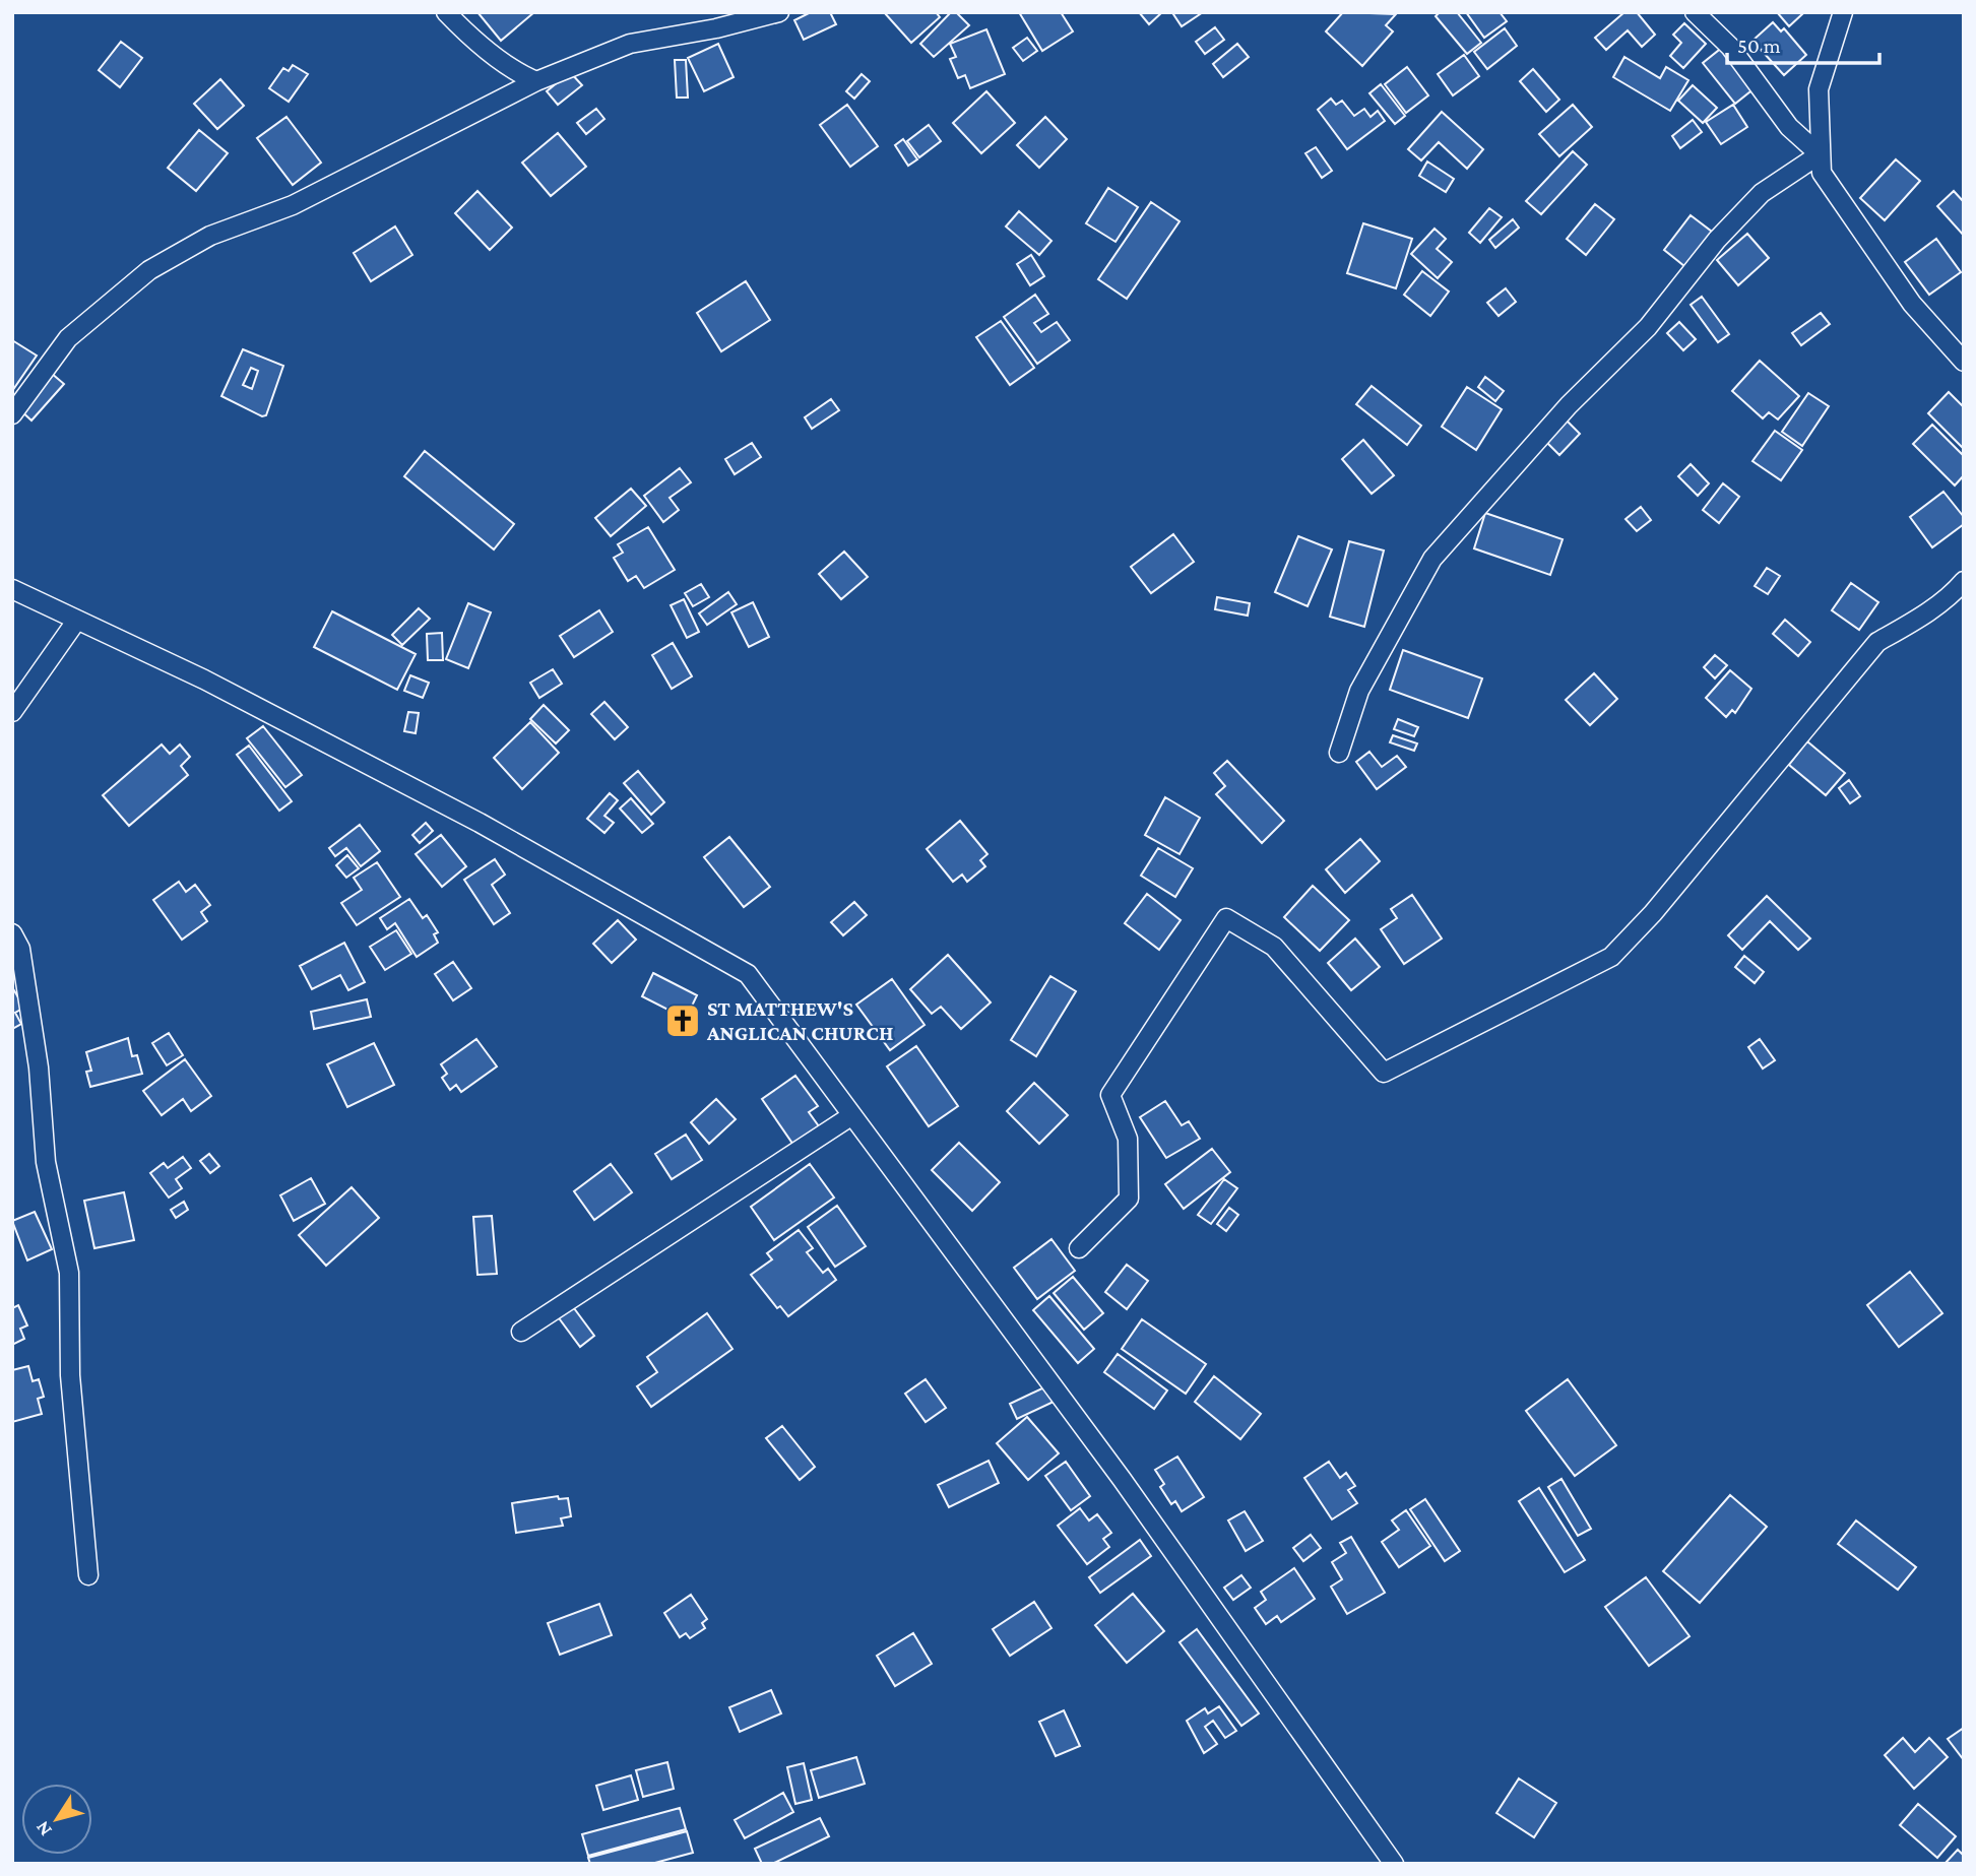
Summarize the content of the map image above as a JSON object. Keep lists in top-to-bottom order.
{
  "places": {
    "church": ["ST MATTHEW'S ANGLICAN CHURCH"]
  },
  "scale_bar": "50 m",
  "north": "bottom left"
}
